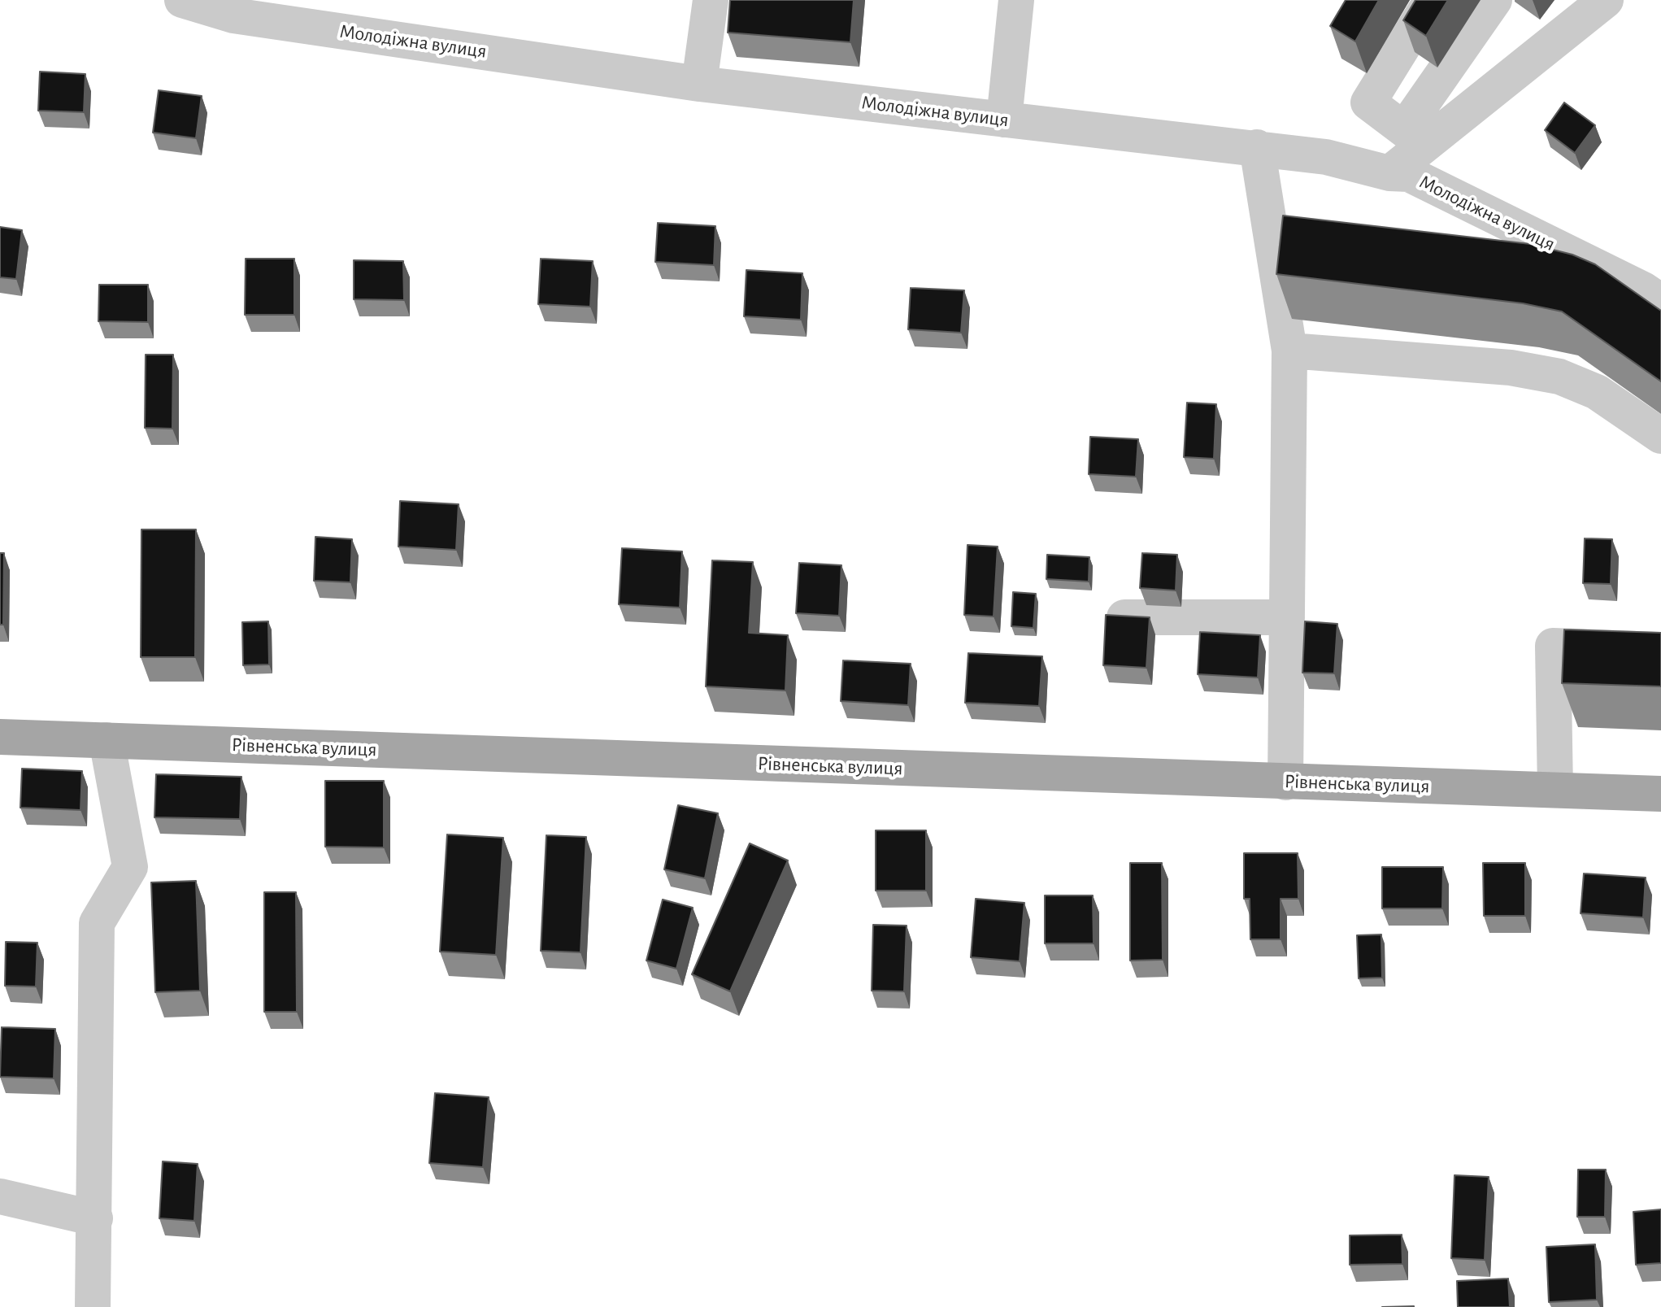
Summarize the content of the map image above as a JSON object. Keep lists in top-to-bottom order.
{
  "streets": {
    "main road": ["Рівненська вулиця"],
    "street": ["Молодіжна вулиця"]
  }
}
